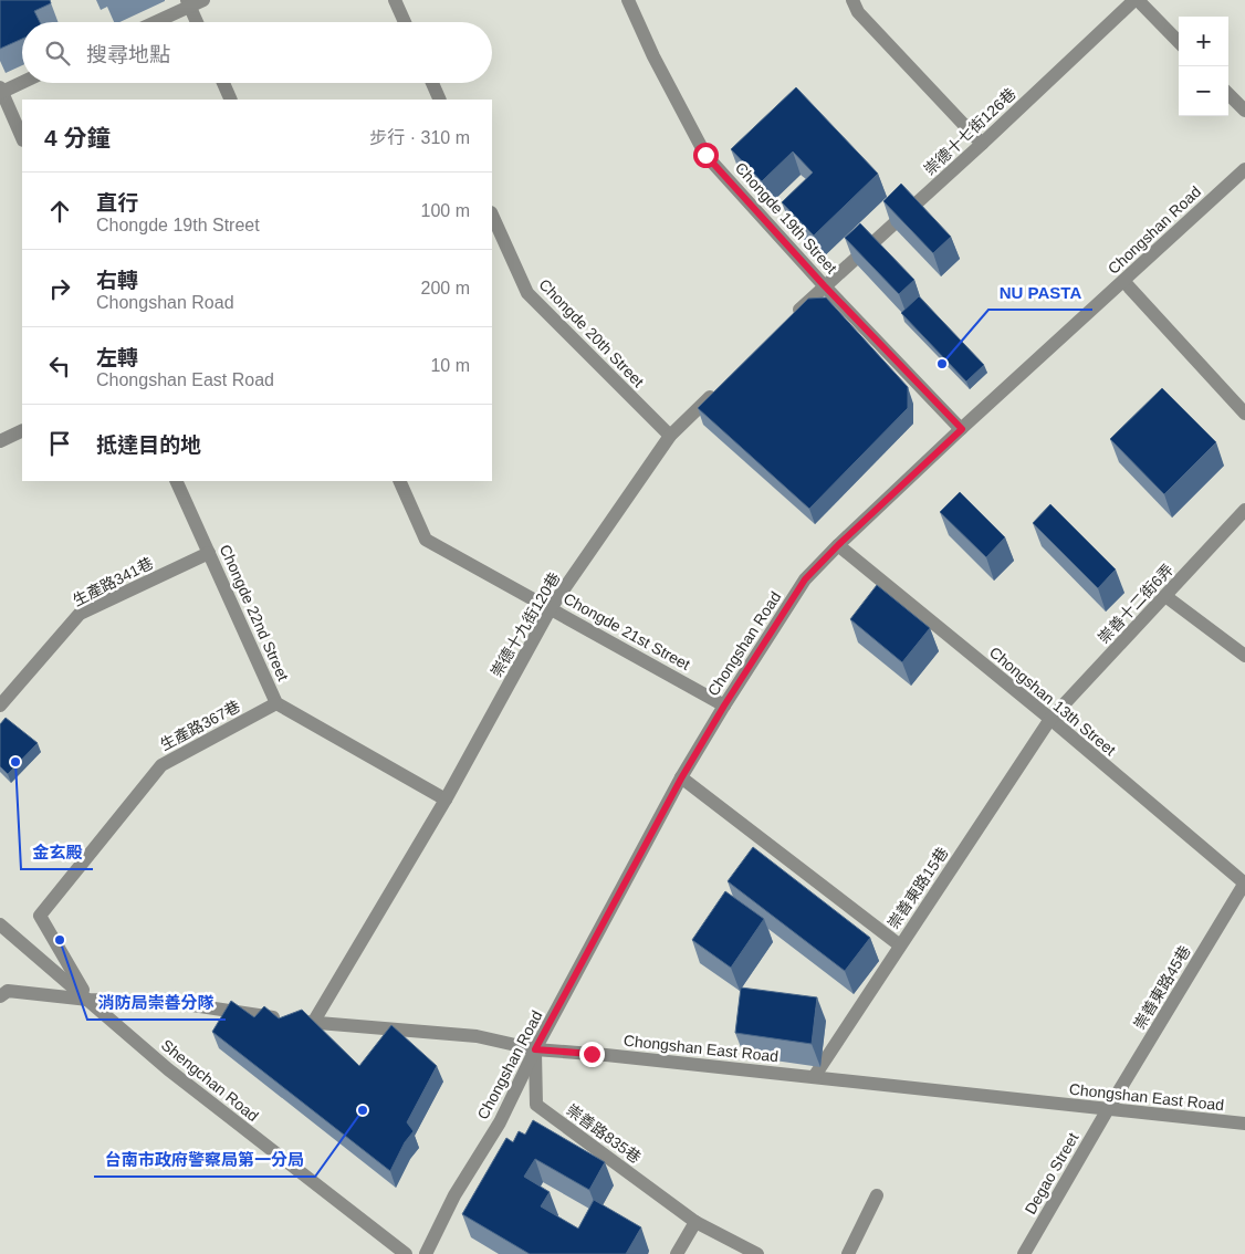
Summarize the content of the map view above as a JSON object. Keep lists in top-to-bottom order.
{
  "streets": {
    "street": [
      "崇德十七街126巷",
      "Chongde 19th Street",
      "Chongshan Road",
      "Chongde 20th Street",
      "生產路341巷",
      "崇善十二街6弄",
      "Chongde 22nd Street",
      "崇德十九街120巷",
      "Chongde 21st Street",
      "Chongshan 13th Street",
      "生產路367巷",
      "崇善東路15巷",
      "崇善東路45巷",
      "Chongshan East Road",
      "Shengchan Road",
      "崇善路835巷",
      "Degao Street"
    ]
  },
  "crossings": [
    ["崇德十七街126巷", "Chongde 19th Street"],
    ["Chongde 19th Street", "Chongshan Road"],
    ["Chongshan Road", "Chongde 21st Street"],
    ["Chongshan Road", "Chongshan 13th Street"],
    ["Chongshan Road", "Chongshan East Road"],
    ["Chongshan Road", "崇善路835巷"],
    ["Chongde 20th Street", "崇德十九街120巷"],
    ["生產路341巷", "Chongde 22nd Street"],
    ["崇善十二街6弄", "Chongshan 13th Street"],
    ["崇善十二街6弄", "崇善東路15巷"],
    ["Chongde 22nd Street", "崇德十九街120巷"],
    ["Chongde 22nd Street", "生產路367巷"],
    ["崇德十九街120巷", "Chongde 21st Street"],
    ["崇德十九街120巷", "Chongshan East Road"],
    ["Chongshan 13th Street", "崇善東路15巷"],
    ["Chongshan 13th Street", "崇善東路45巷"],
    ["生產路367巷", "Chongshan East Road"],
    ["生產路367巷", "Shengchan Road"],
    ["崇善東路15巷", "Chongshan East Road"],
    ["崇善東路45巷", "Chongshan East Road"],
    ["崇善東路45巷", "Degao Street"],
    ["Chongshan East Road", "Shengchan Road"],
    ["Chongshan East Road", "崇善路835巷"],
    ["Chongshan East Road", "Degao Street"]
  ],
  "places": [
    "NU PASTA",
    "金玄殿",
    "消防局崇善分隊",
    "台南市政府警察局第一分局"
  ],
  "page": {
    "map_buttons": ["+", "−"],
    "search": "搜尋地點",
    "heading": ["4 分鐘", "步行 · 310 m"],
    "list": [
      ["直行", "Chongde 19th Street", "100 m"],
      ["右轉", "Chongshan Road", "200 m"],
      ["左轉", "Chongshan East Road", "10 m"],
      "抵達目的地"
    ]
  }
}
